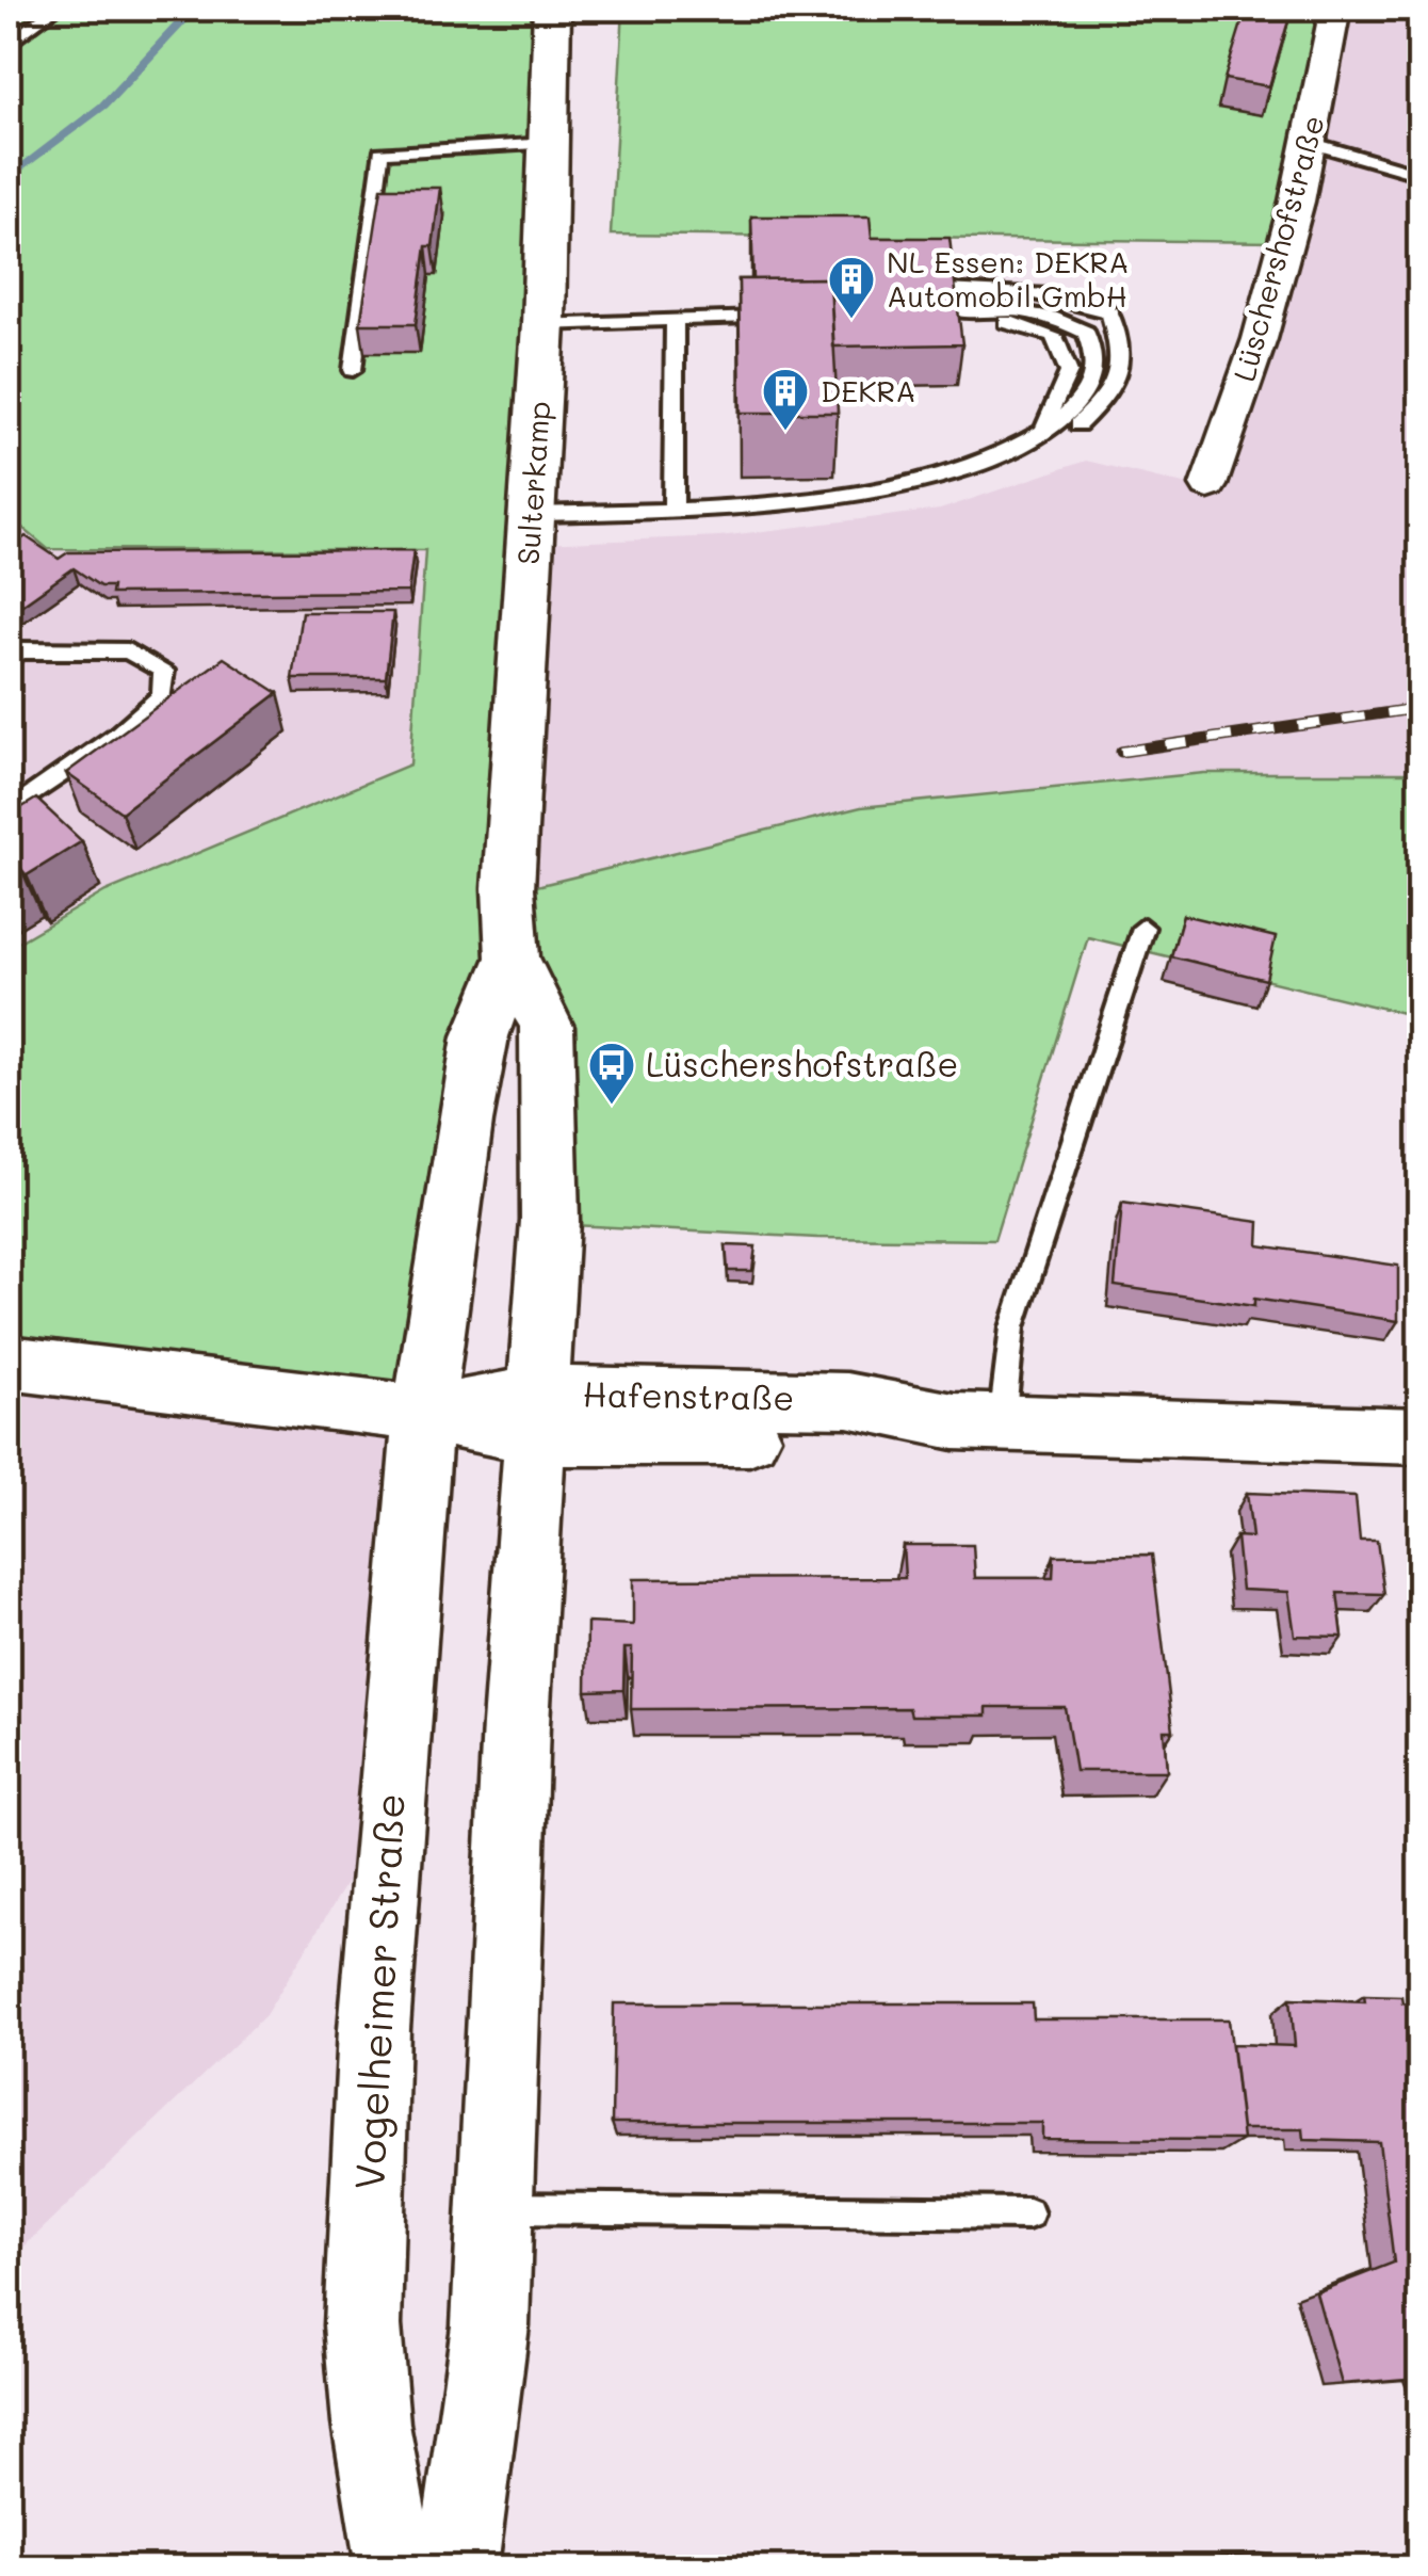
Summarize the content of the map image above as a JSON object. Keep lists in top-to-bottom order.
{
  "streets": {
    "street": [
      "Lüschershofstraße",
      "Sulterkamp",
      "Hafenstraße",
      "Vogelheimer Straße"
    ]
  },
  "crossings": [
    ["Sulterkamp", "Hafenstraße"],
    ["Sulterkamp", "Vogelheimer Straße"],
    ["Hafenstraße", "Vogelheimer Straße"]
  ],
  "places": {
    "building": ["NL Essen: DEKRA Automobil GmbH", "DEKRA"],
    "bus stop": ["Lüschershofstraße"]
  }
}
